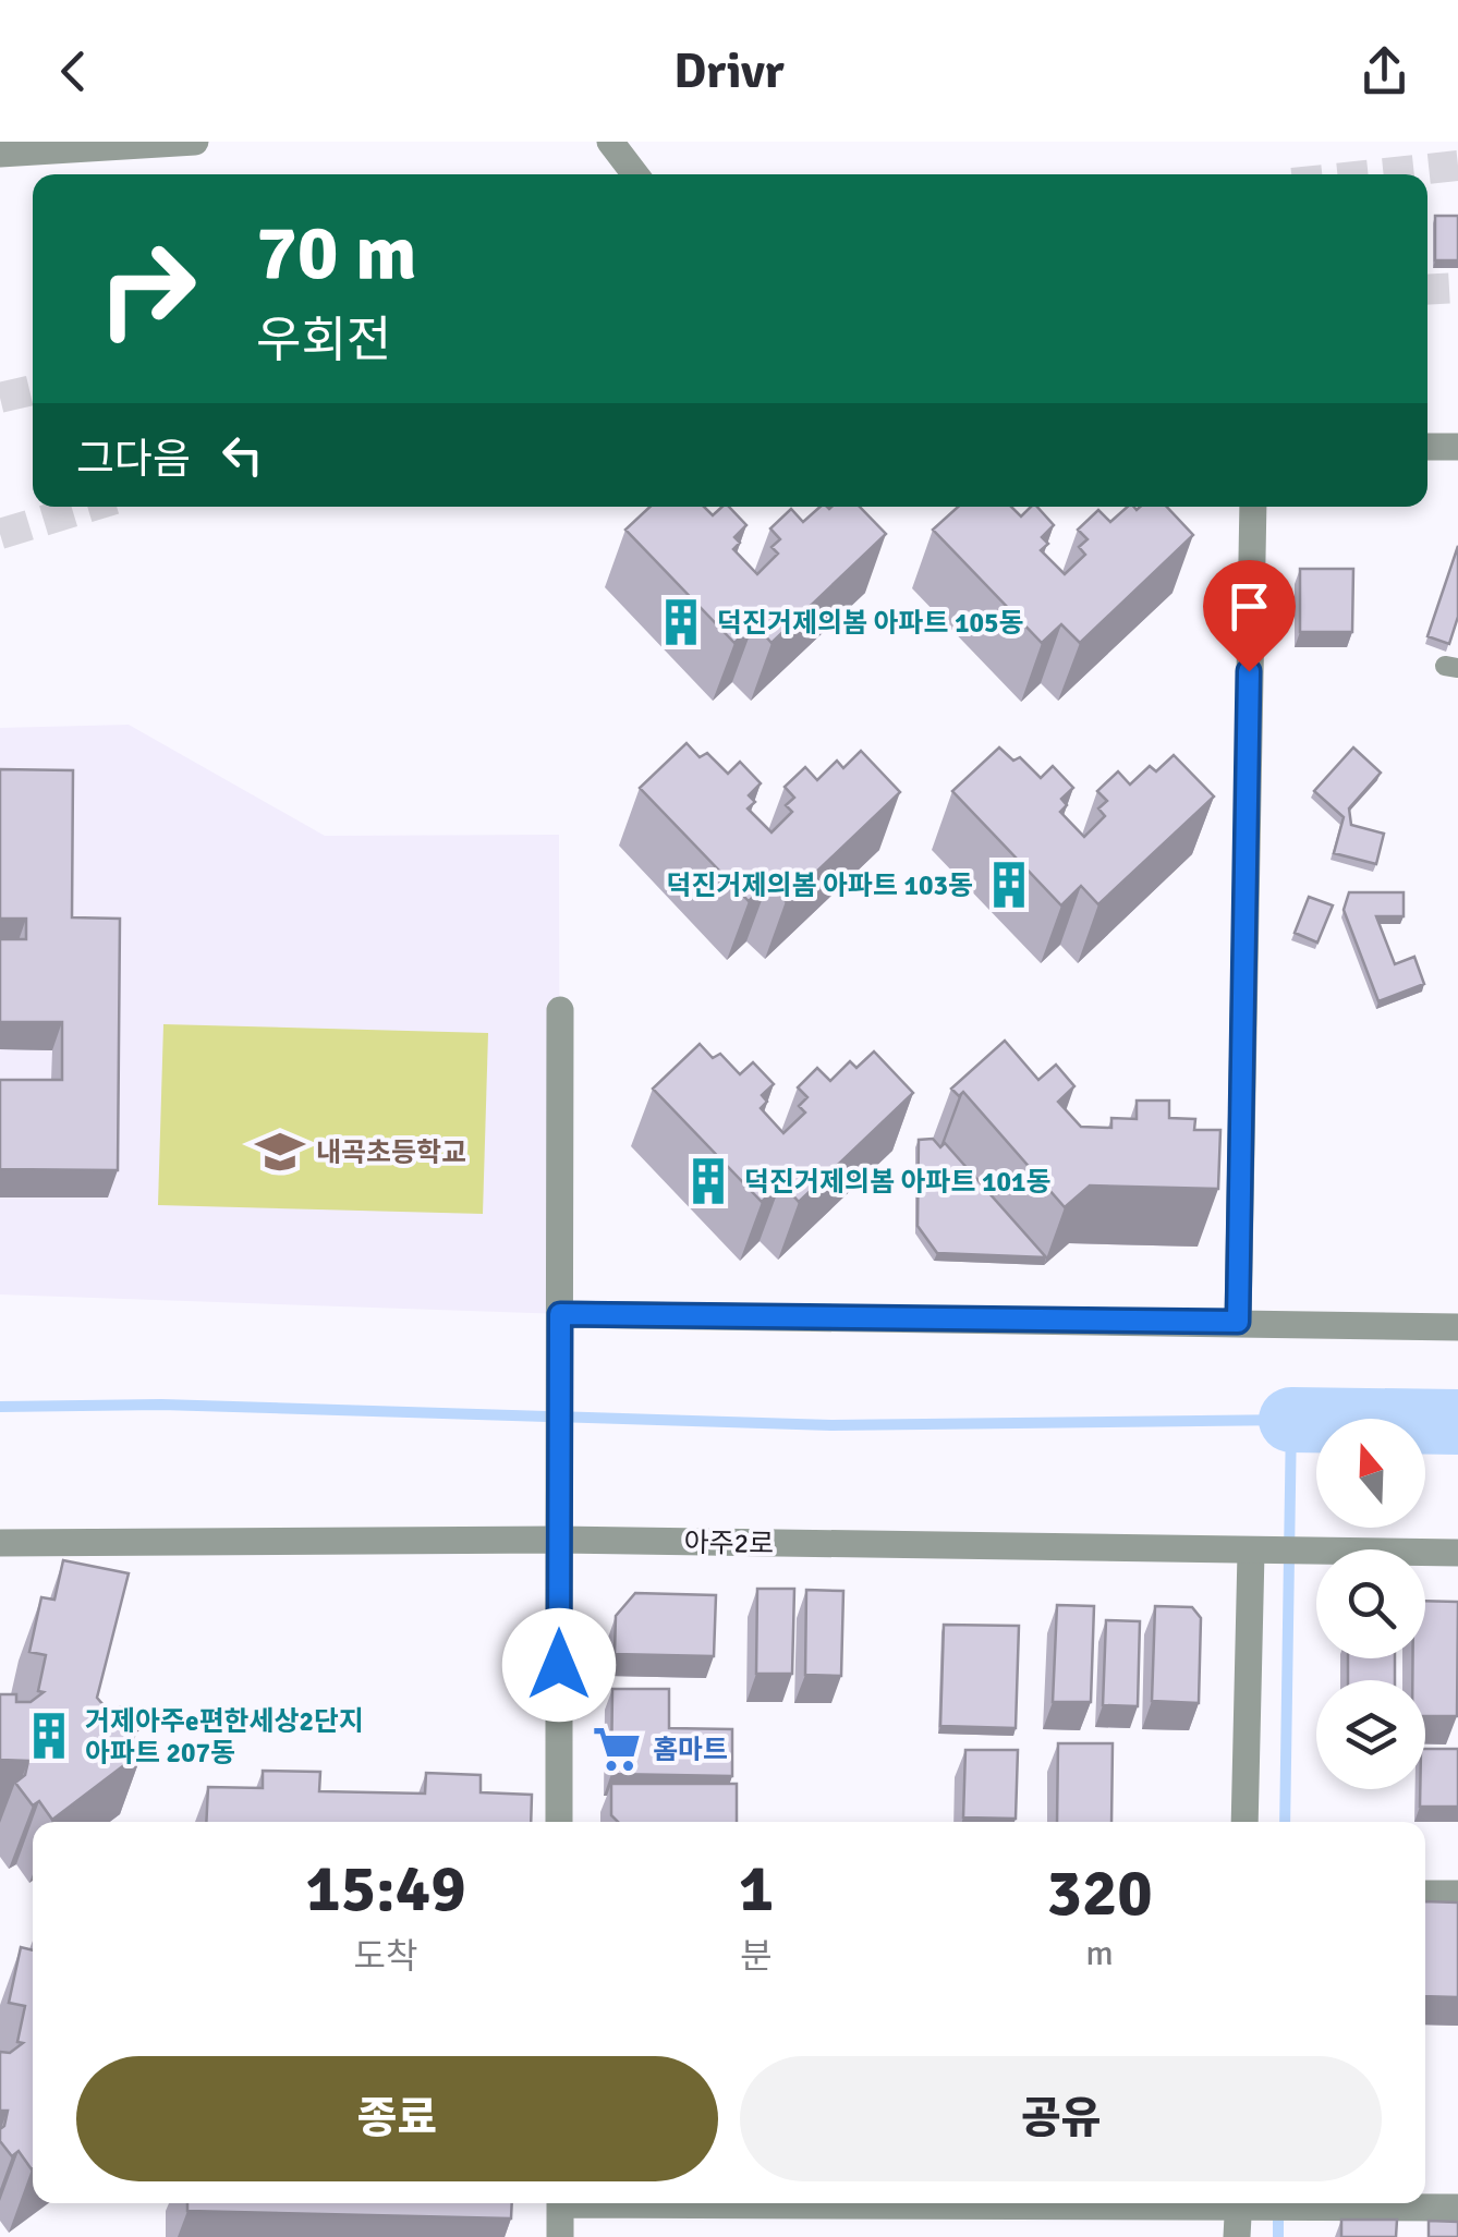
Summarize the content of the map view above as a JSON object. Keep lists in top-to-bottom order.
{
  "streets": {
    "street": ["아주2로"]
  },
  "places": {
    "building": [
      "덕진거제의봄 아파트 105동",
      "덕진거제의봄 아파트 103동",
      "덕진거제의봄 아파트 101동",
      "거제아주e편한세상2단지 아파트 207동"
    ],
    "school or university": ["내곡초등학교"],
    "supermarket": ["홈마트"]
  },
  "north": "top",
  "page": {
    "header": "Drivr",
    "turn": ["70 m", "우회전"],
    "then": "그다음",
    "eta": [
      "15:49",
      "도착",
      "1",
      "분",
      "320",
      "m"
    ],
    "buttons": ["종료", "공유"]
  }
}
